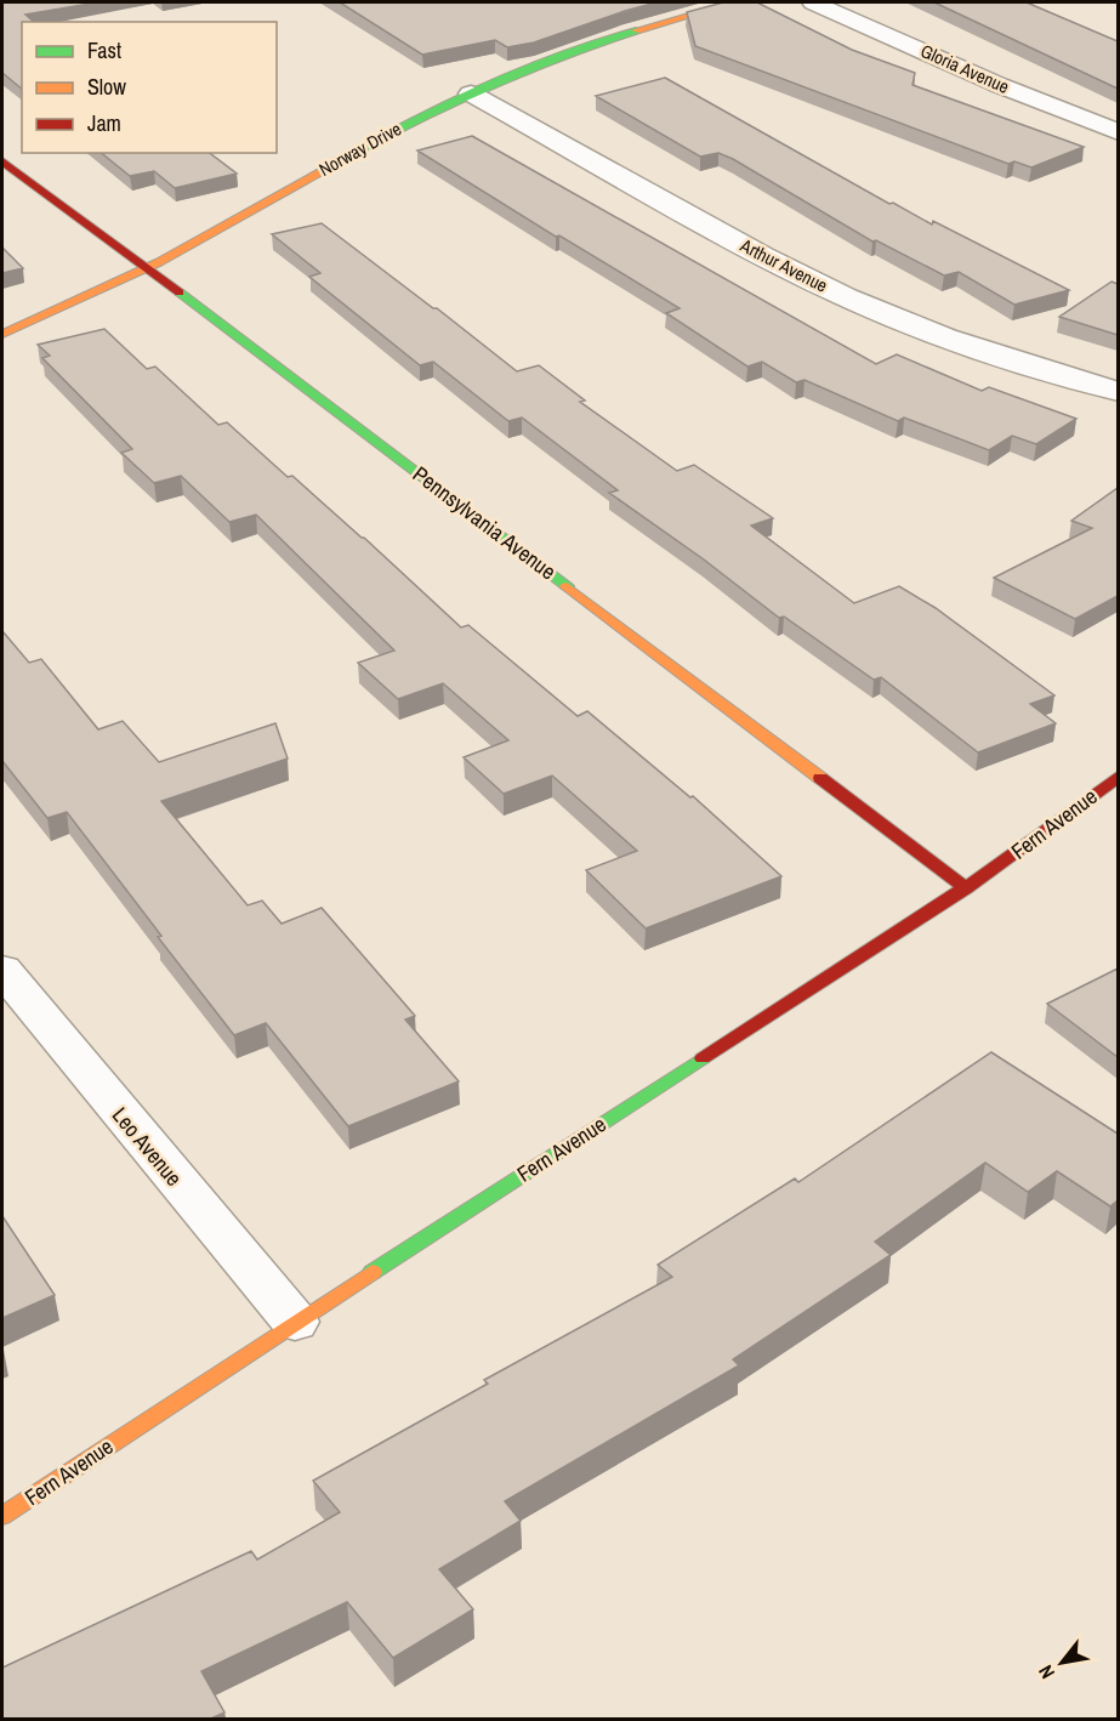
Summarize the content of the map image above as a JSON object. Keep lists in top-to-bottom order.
{
  "streets": {
    "street": [
      "Gloria Avenue",
      "Norway Drive",
      "Arthur Avenue",
      "Pennsylvania Avenue",
      "Fern Avenue",
      "Leo Avenue"
    ]
  },
  "crossings": [
    ["Norway Drive", "Arthur Avenue"],
    ["Norway Drive", "Pennsylvania Avenue"],
    ["Pennsylvania Avenue", "Fern Avenue"],
    ["Fern Avenue", "Leo Avenue"]
  ],
  "legend": ["Fast", "Slow", "Jam"],
  "north": "bottom left"
}
